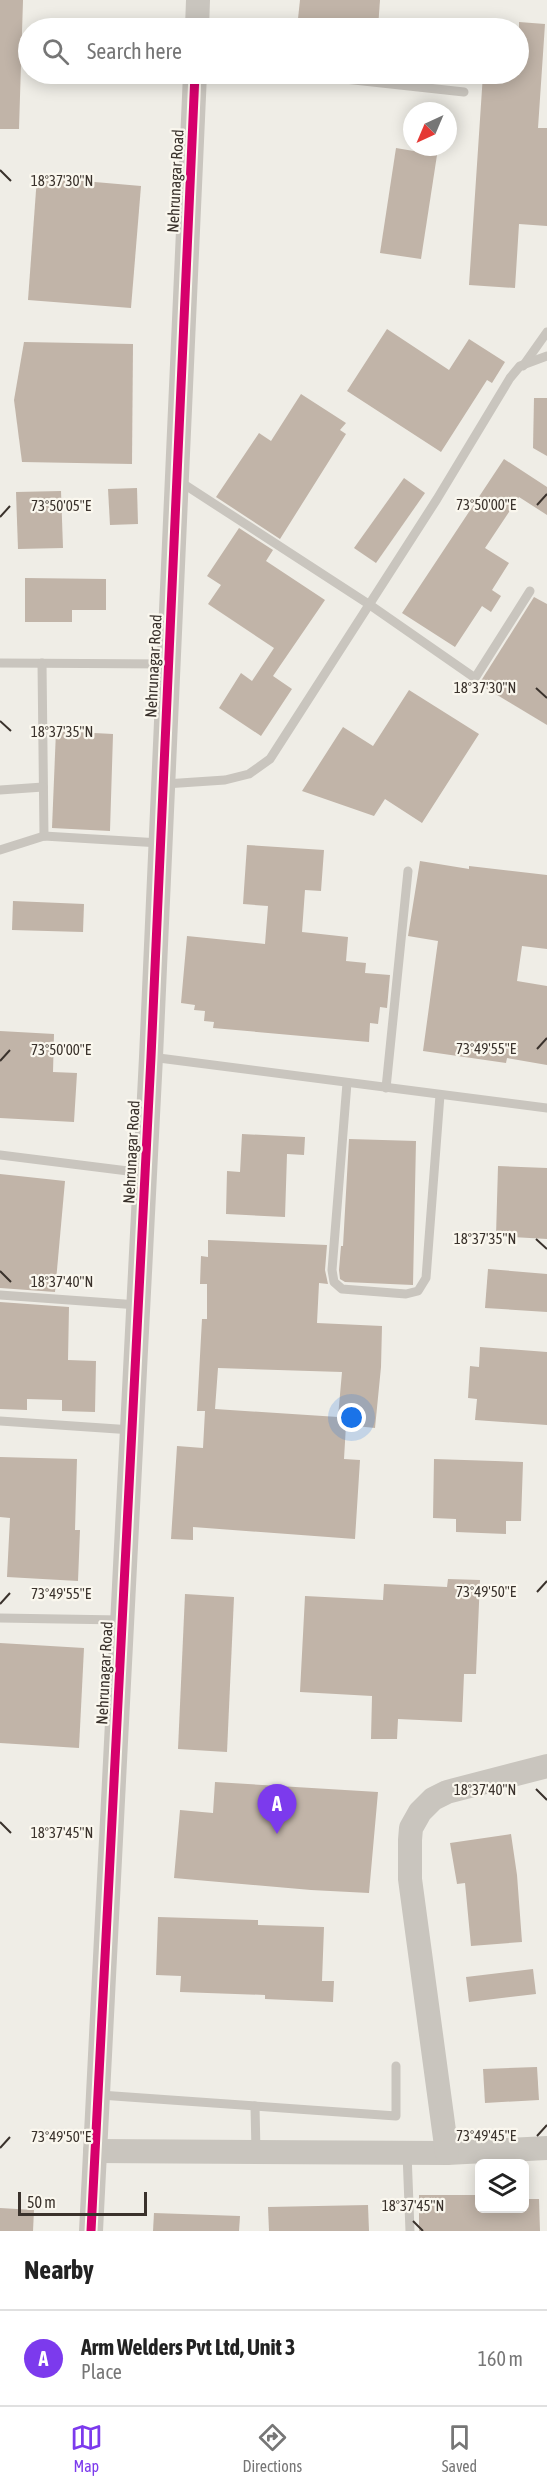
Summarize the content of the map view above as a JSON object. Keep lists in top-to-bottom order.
{
  "streets": {
    "street": ["Nehrunagar Road"]
  },
  "scale_bar": "50 m",
  "north": "bottom left",
  "page": {
    "search": "Search here",
    "pins": "A",
    "scale": "50 m",
    "heading": "Nearby",
    "list": [
      {
        "mark": "A",
        "name": "Arm Welders Pvt Ltd, Unit 3",
        "note": "Place",
        "value": "160 m"
      }
    ],
    "nav": ["Map", "Directions", "Saved"]
  },
  "coordinates": [
    "18°37'30\"N",
    "73°50'00\"E",
    "73°50'05\"E",
    "18°37'35\"N",
    "73°49'55\"E",
    "18°37'40\"N",
    "73°49'50\"E",
    "18°37'45\"N",
    "73°49'45\"E"
  ]
}
